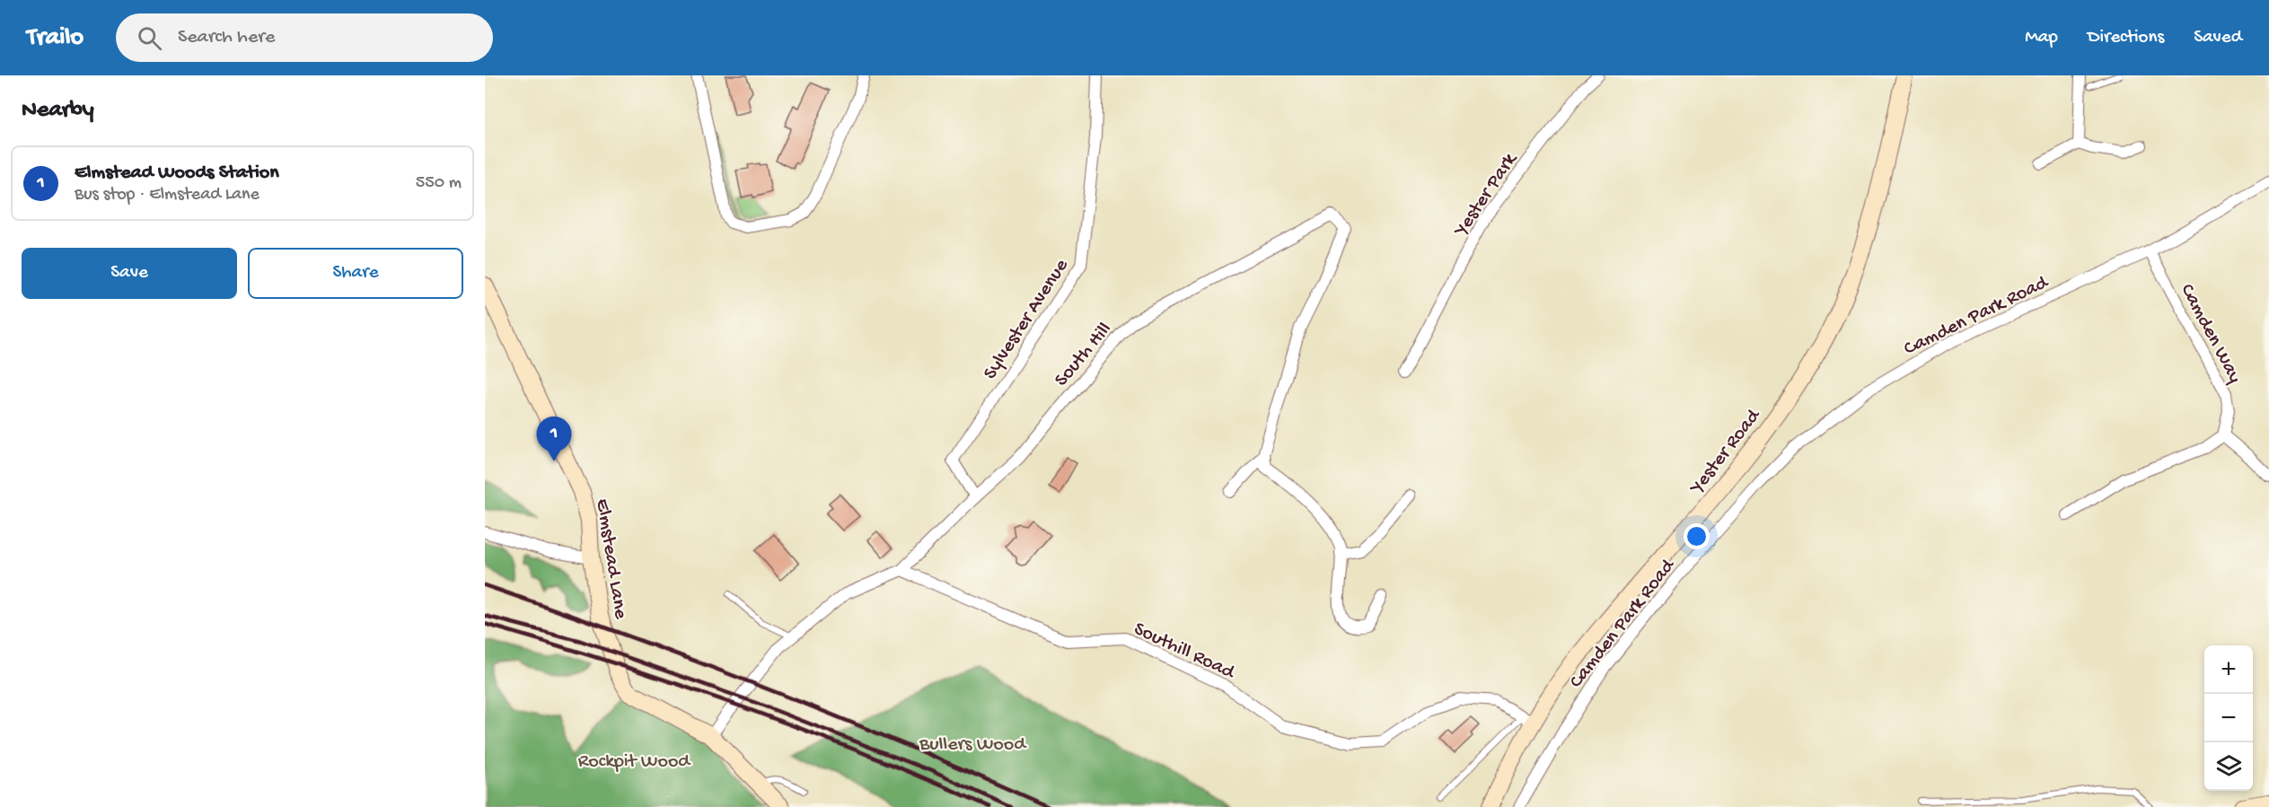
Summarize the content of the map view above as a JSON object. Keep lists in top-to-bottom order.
{
  "streets": {
    "street": [
      "Yester Park",
      "Camden Park Road",
      "Sylvester Avenue",
      "Camden Way",
      "South Hill",
      "Yester Road",
      "Elmstead Lane",
      "Southill Road"
    ]
  },
  "crossings": [
    ["Camden Park Road", "Camden Way"],
    ["Sylvester Avenue", "South Hill"],
    ["South Hill", "Southill Road"],
    ["Yester Road", "Southill Road"]
  ],
  "parks": ["Bullers Wood", "Rockpit Wood"],
  "page": {
    "header": "Trailo",
    "search": "Search here",
    "nav": ["Map", "Directions", "Saved"],
    "heading": "Nearby",
    "list": [
      {
        "mark": "1",
        "name": "Elmstead Woods Station",
        "note": "Bus stop · Elmstead Lane",
        "value": "550 m"
      }
    ],
    "buttons": ["Save", "Share"],
    "pins": "1",
    "map_buttons": ["+", "−"]
  }
}
